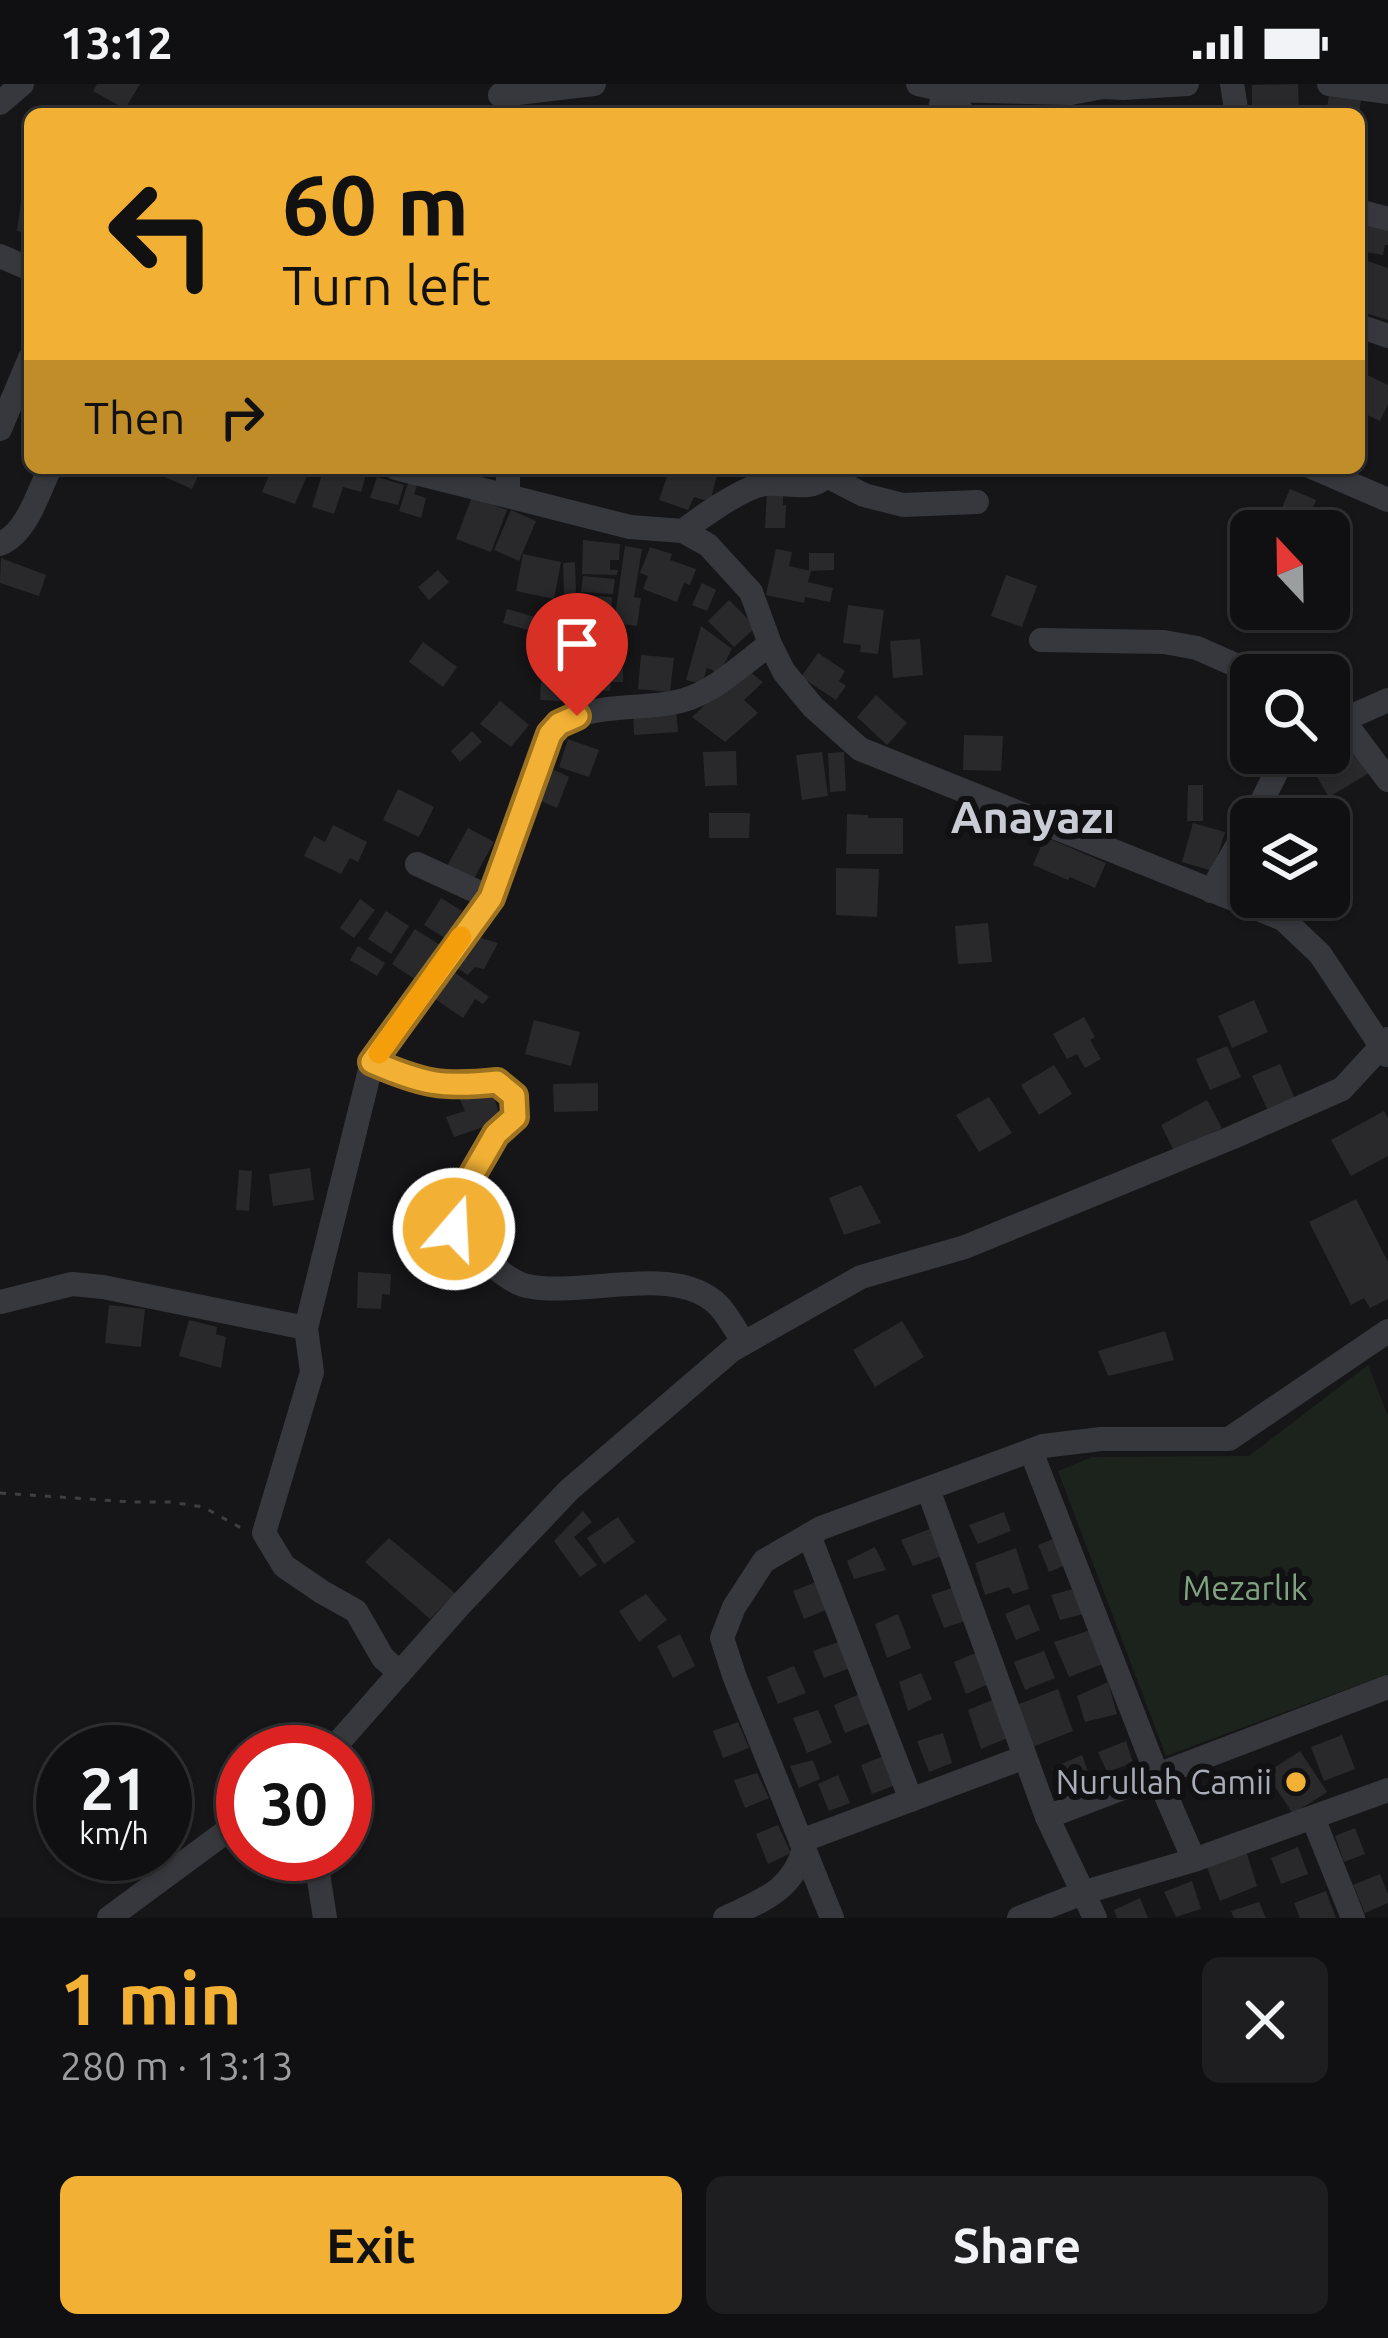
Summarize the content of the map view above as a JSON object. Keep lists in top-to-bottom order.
{
  "districts": ["Anayazı"],
  "parks": ["Mezarlık"],
  "places": ["Nurullah Camii"],
  "north": "top",
  "page": {
    "status": "13:12",
    "turn": ["60 m", "Turn left"],
    "then": "Then",
    "speed": "21 km/h",
    "limit": "30",
    "heading": ["1 min", "280 m · 13:13"],
    "buttons": ["Exit", "Share"]
  }
}
